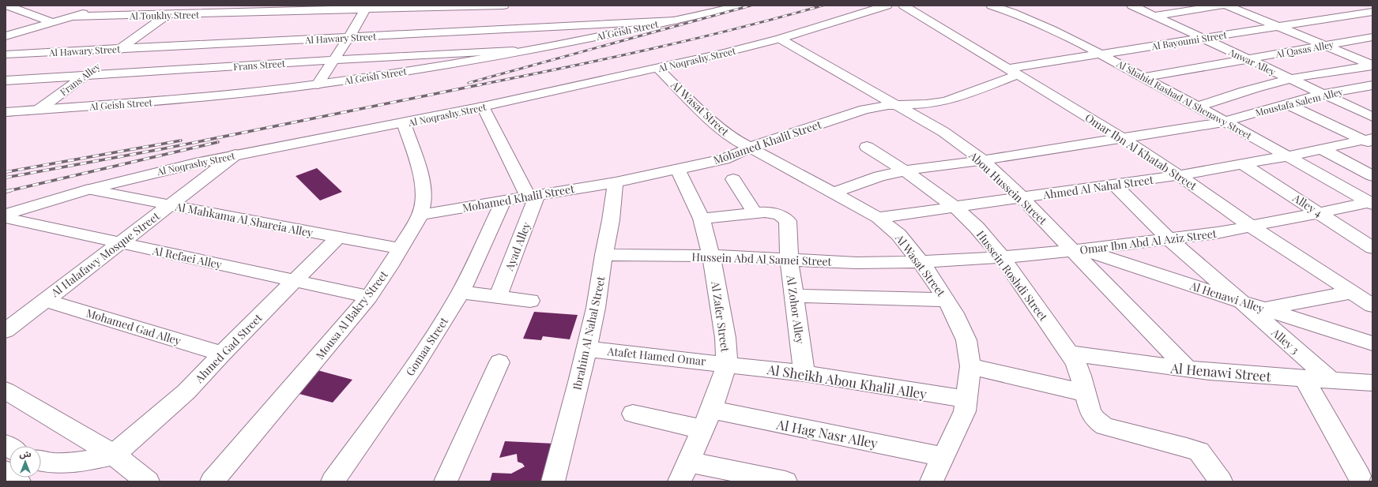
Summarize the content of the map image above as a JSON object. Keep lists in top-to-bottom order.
{
  "streets": {
    "street": [
      "Al Toukhy Street",
      "Al Geish Street",
      "Al Hawary Street",
      "Al Bayoumi Street",
      "Al Qasas Alley",
      "Al Noqrashy Street",
      "Anwar Alley",
      "Frans Street",
      "Frans Alley",
      "Al Shahid Rashad Al Shenawy Street",
      "Moustafa Salem Alley",
      "Al Wasat Street",
      "Mohamed Khalil Street",
      "Omar Ibn Al Khatab Street",
      "Ahmed Al Nahal Street",
      "Abou Hussein Street",
      "Alley 4",
      "Al Mahkama Al Shareia Alley",
      "Omar Ibn Abd Al Aziz Street",
      "Ayad Alley",
      "Al Halafawy Mosque Street",
      "Al Refaei Alley",
      "Hussein Abd Al Samei Street",
      "Hussein Roshdi Street",
      "Al Henawi Alley",
      "Al Zohor Alley",
      "Mousa Al Bakry Street",
      "Al Zafer Street",
      "Mohamed Gad Alley",
      "Ibrahim Al Nahal Street",
      "Alley 3",
      "Gomaa Street",
      "Ahmed Gad Street",
      "Atafet Hamed Omar",
      "Al Henawi Street",
      "Al Sheikh Abou Khalil Alley",
      "Al Hag Nasr Alley"
    ]
  },
  "crossings": [
    ["Al Toukhy Street", "Frans Alley"],
    ["Al Geish Street", "Al Hawary Street"],
    ["Al Geish Street", "Frans Street"],
    ["Al Geish Street", "Frans Alley"],
    ["Al Hawary Street", "Frans Alley"],
    ["Al Bayoumi Street", "Anwar Alley"],
    ["Al Bayoumi Street", "Al Shahid Rashad Al Shenawy Street"],
    ["Al Bayoumi Street", "Mohamed Khalil Street"],
    ["Al Bayoumi Street", "Omar Ibn Al Khatab Street"],
    ["Al Qasas Alley", "Anwar Alley"],
    ["Al Qasas Alley", "Al Shahid Rashad Al Shenawy Street"],
    ["Al Noqrashy Street", "Al Wasat Street"],
    ["Al Noqrashy Street", "Abou Hussein Street"],
    ["Al Noqrashy Street", "Al Mahkama Al Shareia Alley"],
    ["Al Noqrashy Street", "Al Halafawy Mosque Street"],
    ["Al Noqrashy Street", "Mousa Al Bakry Street"],
    ["Anwar Alley", "Moustafa Salem Alley"],
    ["Frans Street", "Frans Alley"],
    ["Al Shahid Rashad Al Shenawy Street", "Moustafa Salem Alley"],
    ["Al Shahid Rashad Al Shenawy Street", "Ahmed Al Nahal Street"],
    ["Al Shahid Rashad Al Shenawy Street", "Omar Ibn Abd Al Aziz Street"],
    ["Moustafa Salem Alley", "Al Wasat Street"],
    ["Moustafa Salem Alley", "Omar Ibn Al Khatab Street"],
    ["Moustafa Salem Alley", "Abou Hussein Street"],
    ["Moustafa Salem Alley", "Hussein Roshdi Street"],
    ["Al Wasat Street", "Mohamed Khalil Street"],
    ["Al Wasat Street", "Ahmed Al Nahal Street"],
    ["Al Wasat Street", "Omar Ibn Abd Al Aziz Street"],
    ["Al Wasat Street", "Hussein Abd Al Samei Street"],
    ["Al Wasat Street", "Al Sheikh Abou Khalil Alley"],
    ["Al Wasat Street", "Al Hag Nasr Alley"],
    ["Mohamed Khalil Street", "Omar Ibn Al Khatab Street"],
    ["Mohamed Khalil Street", "Abou Hussein Street"],
    ["Mohamed Khalil Street", "Ayad Alley"],
    ["Mohamed Khalil Street", "Mousa Al Bakry Street"],
    ["Mohamed Khalil Street", "Al Zafer Street"],
    ["Mohamed Khalil Street", "Ibrahim Al Nahal Street"],
    ["Mohamed Khalil Street", "Gomaa Street"],
    ["Omar Ibn Al Khatab Street", "Ahmed Al Nahal Street"],
    ["Omar Ibn Al Khatab Street", "Omar Ibn Abd Al Aziz Street"],
    ["Ahmed Al Nahal Street", "Abou Hussein Street"],
    ["Ahmed Al Nahal Street", "Alley 4"],
    ["Ahmed Al Nahal Street", "Hussein Roshdi Street"],
    ["Ahmed Al Nahal Street", "Alley 3"],
    ["Abou Hussein Street", "Omar Ibn Abd Al Aziz Street"],
    ["Abou Hussein Street", "Al Henawi Alley"],
    ["Abou Hussein Street", "Al Henawi Street"],
    ["Alley 4", "Omar Ibn Abd Al Aziz Street"],
    ["Al Mahkama Al Shareia Alley", "Al Halafawy Mosque Street"],
    ["Al Mahkama Al Shareia Alley", "Mousa Al Bakry Street"],
    ["Al Mahkama Al Shareia Alley", "Ahmed Gad Street"],
    ["Omar Ibn Abd Al Aziz Street", "Hussein Abd Al Samei Street"],
    ["Omar Ibn Abd Al Aziz Street", "Hussein Roshdi Street"],
    ["Omar Ibn Abd Al Aziz Street", "Al Henawi Alley"],
    ["Omar Ibn Abd Al Aziz Street", "Alley 3"],
    ["Al Halafawy Mosque Street", "Al Refaei Alley"],
    ["Al Halafawy Mosque Street", "Mohamed Gad Alley"],
    ["Al Refaei Alley", "Mousa Al Bakry Street"],
    ["Al Refaei Alley", "Ahmed Gad Street"],
    ["Hussein Abd Al Samei Street", "Al Zohor Alley"],
    ["Hussein Abd Al Samei Street", "Al Zafer Street"],
    ["Hussein Abd Al Samei Street", "Ibrahim Al Nahal Street"],
    ["Hussein Roshdi Street", "Al Henawi Street"],
    ["Al Henawi Alley", "Alley 3"],
    ["Al Zohor Alley", "Al Zafer Street"],
    ["Al Zohor Alley", "Al Sheikh Abou Khalil Alley"],
    ["Al Zafer Street", "Atafet Hamed Omar"],
    ["Al Zafer Street", "Al Sheikh Abou Khalil Alley"],
    ["Al Zafer Street", "Al Hag Nasr Alley"],
    ["Mohamed Gad Alley", "Ahmed Gad Street"],
    ["Ibrahim Al Nahal Street", "Atafet Hamed Omar"],
    ["Alley 3", "Al Henawi Street"],
    ["Atafet Hamed Omar", "Al Sheikh Abou Khalil Alley"]
  ],
  "north": "top"
}
